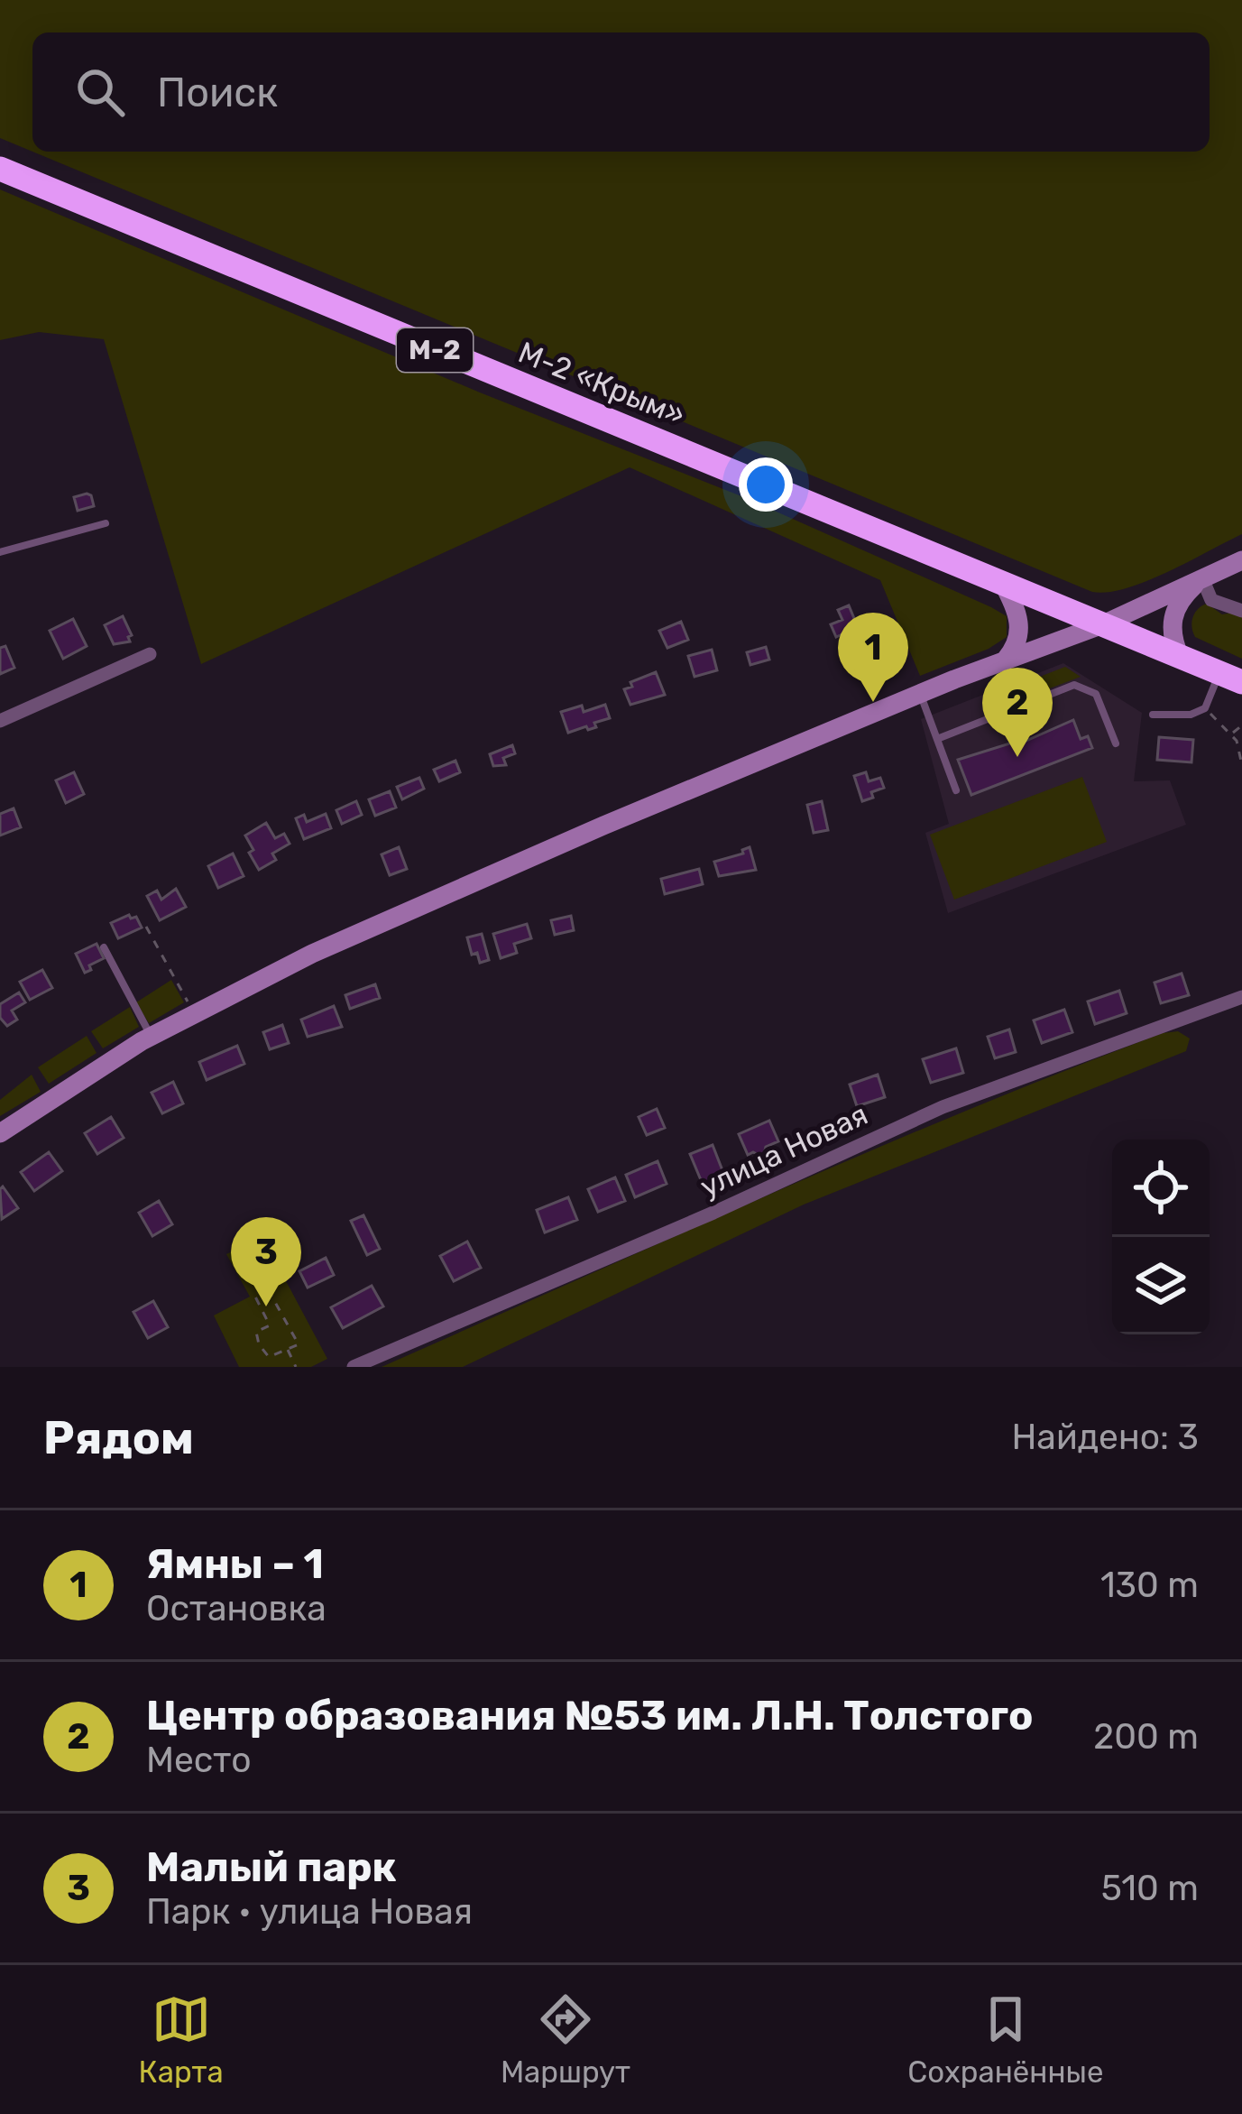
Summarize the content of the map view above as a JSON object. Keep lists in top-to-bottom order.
{
  "streets": {
    "highway": ["М-2", "М-2 «Крым»"],
    "street": ["улица Новая"]
  },
  "crossings": [
    ["М-2", "М-2 «Крым»"]
  ],
  "page": {
    "search": "Поиск",
    "pins": ["1", "2", "3"],
    "heading": ["Рядом", "Найдено: 3"],
    "list": [
      {
        "mark": "1",
        "name": "Ямны – 1",
        "note": "Остановка",
        "value": "130 m"
      },
      {
        "mark": "2",
        "name": "Центр образования №53 им. Л.Н. Толстого",
        "note": "Место",
        "value": "200 m"
      },
      {
        "mark": "3",
        "name": "Малый парк",
        "note": "Парк · улица Новая",
        "value": "510 m"
      }
    ],
    "nav": ["Карта", "Маршрут", "Сохранённые"]
  }
}
